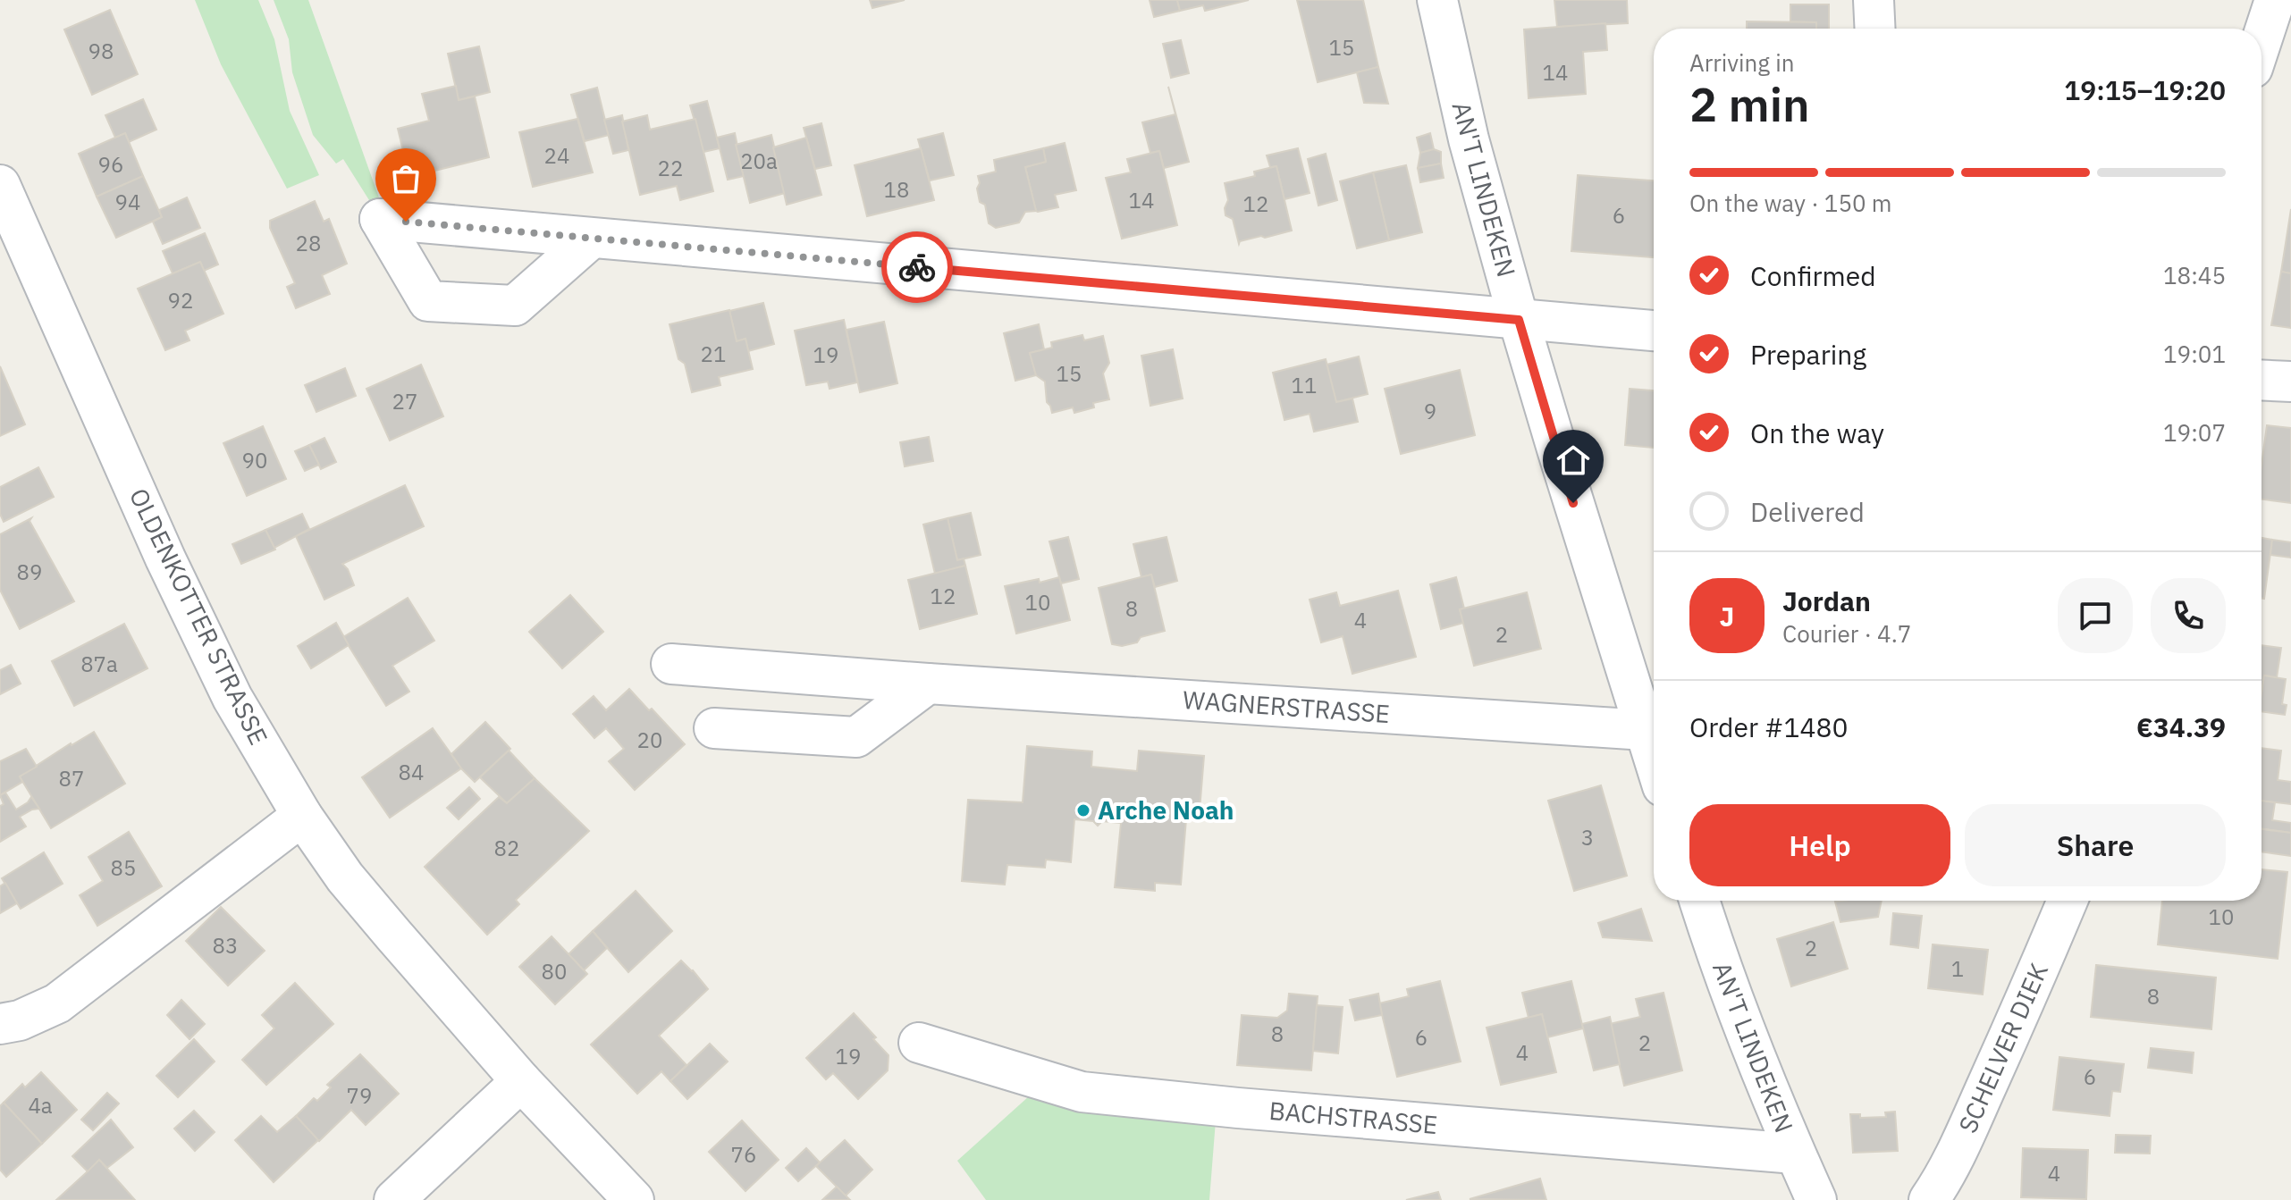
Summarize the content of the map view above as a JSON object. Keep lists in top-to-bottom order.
{
  "streets": {
    "street": [
      "AN'T LINDEKEN",
      "OLDENKOTTER STRASSE",
      "WAGNERSTRASSE",
      "SCHELVER DIEK",
      "BACHSTRASSE"
    ]
  },
  "crossings": [
    ["AN'T LINDEKEN", "WAGNERSTRASSE"],
    ["AN'T LINDEKEN", "BACHSTRASSE"]
  ],
  "places": ["Arche Noah"],
  "house_numbers": [
    "15",
    "98",
    "14",
    "24",
    "20a",
    "96",
    "22",
    "18",
    "14",
    "94",
    "12",
    "6",
    "28",
    "92",
    "21",
    "19",
    "15",
    "11",
    "27",
    "9",
    "90",
    "89",
    "12",
    "10",
    "8",
    "4",
    "2",
    "87a",
    "20",
    "84",
    "87",
    "3",
    "82",
    "85",
    "10",
    "83",
    "2",
    "1",
    "80",
    "8",
    "8",
    "6",
    "2",
    "4",
    "19",
    "6",
    "79",
    "4a",
    "76",
    "4"
  ],
  "page": {
    "heading": ["2 min", "Arriving in", "19:15–19:20"],
    "panel": [
      "Jordan",
      "Courier · 4.7",
      "Order #1480",
      "€34.39"
    ],
    "bar": "On the way · 150 m",
    "list": [
      ["Confirmed", "18:45"],
      ["Preparing", "19:01"],
      ["On the way", "19:07"],
      "Delivered"
    ],
    "round": "J",
    "buttons": ["Help", "Share"]
  }
}
